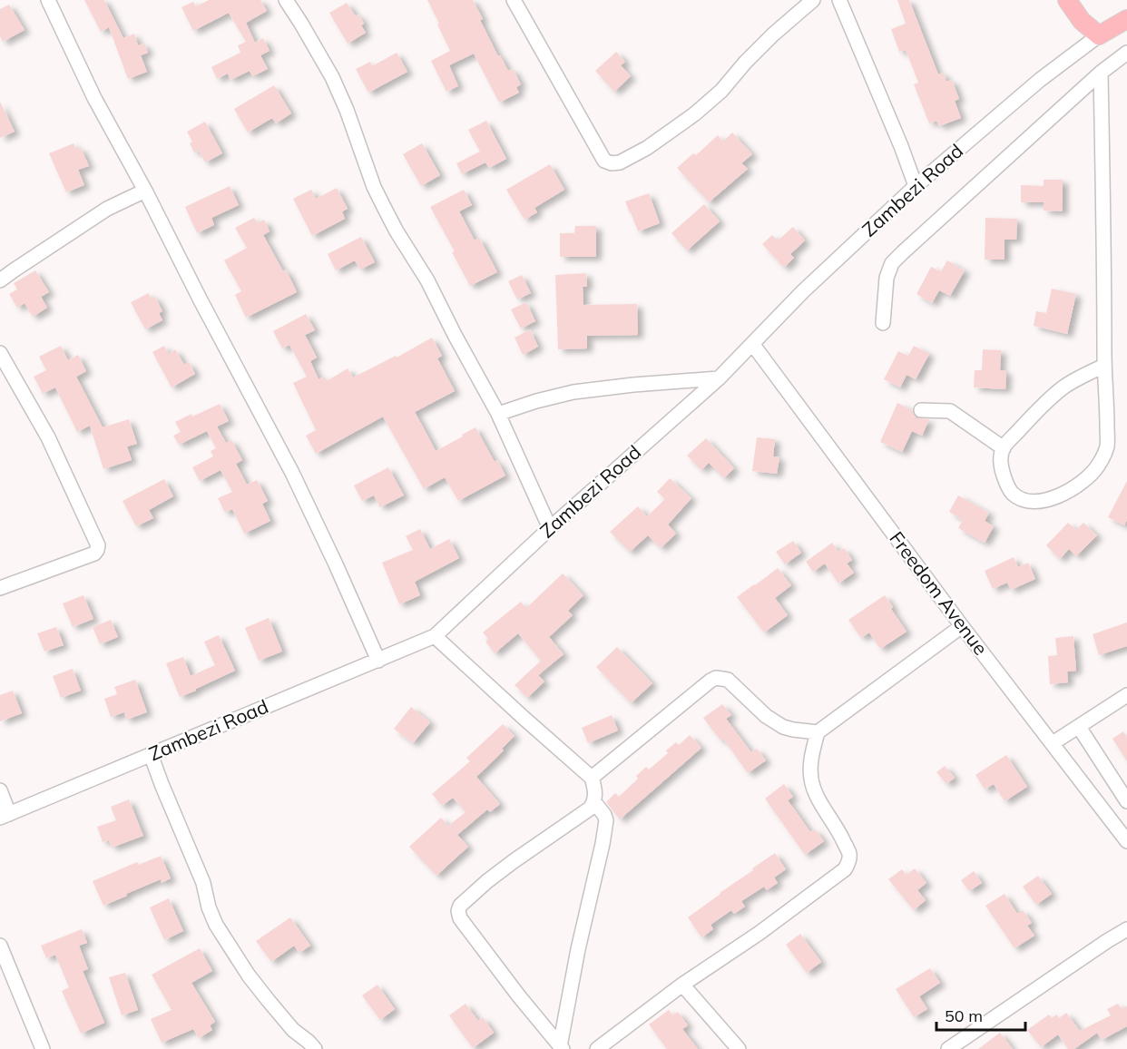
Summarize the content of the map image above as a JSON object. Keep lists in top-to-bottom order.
{
  "streets": {
    "street": ["Zambezi Road", "Freedom Avenue"]
  },
  "crossings": [
    ["Zambezi Road", "Freedom Avenue"]
  ],
  "scale_bar": "50 m"
}
